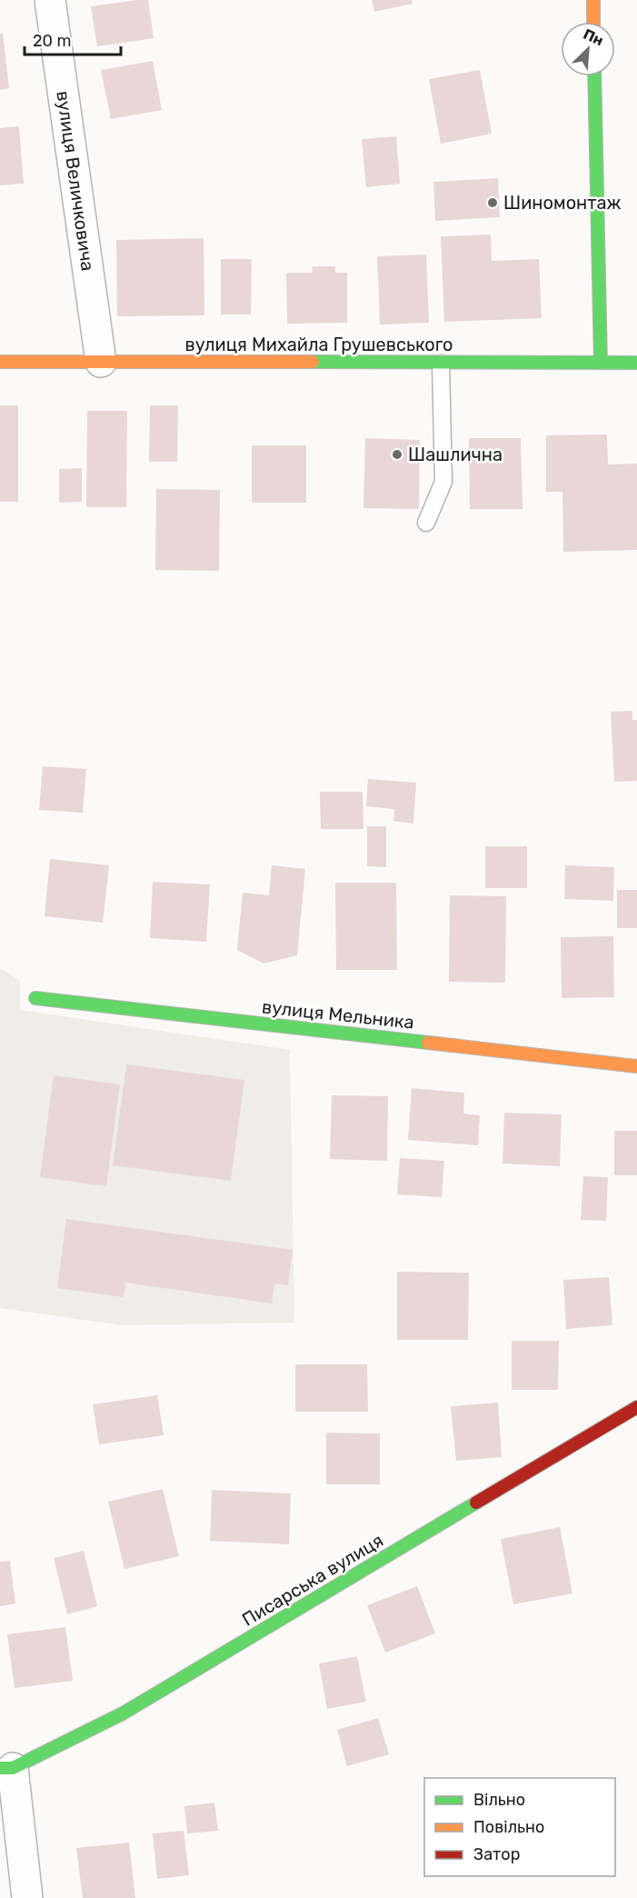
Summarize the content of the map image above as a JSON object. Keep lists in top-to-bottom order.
{
  "streets": {
    "street": [
      "вулиця Величковича",
      "вулиця Михайла Грушевського",
      "вулиця Мельника",
      "Писарська вулиця"
    ]
  },
  "crossings": [
    ["вулиця Величковича", "вулиця Михайла Грушевського"]
  ],
  "places": ["Шиномонтаж", "Шашлична"],
  "legend": ["Вільно", "Повільно", "Затор"],
  "scale_bar": "20 m",
  "north": "top right"
}
